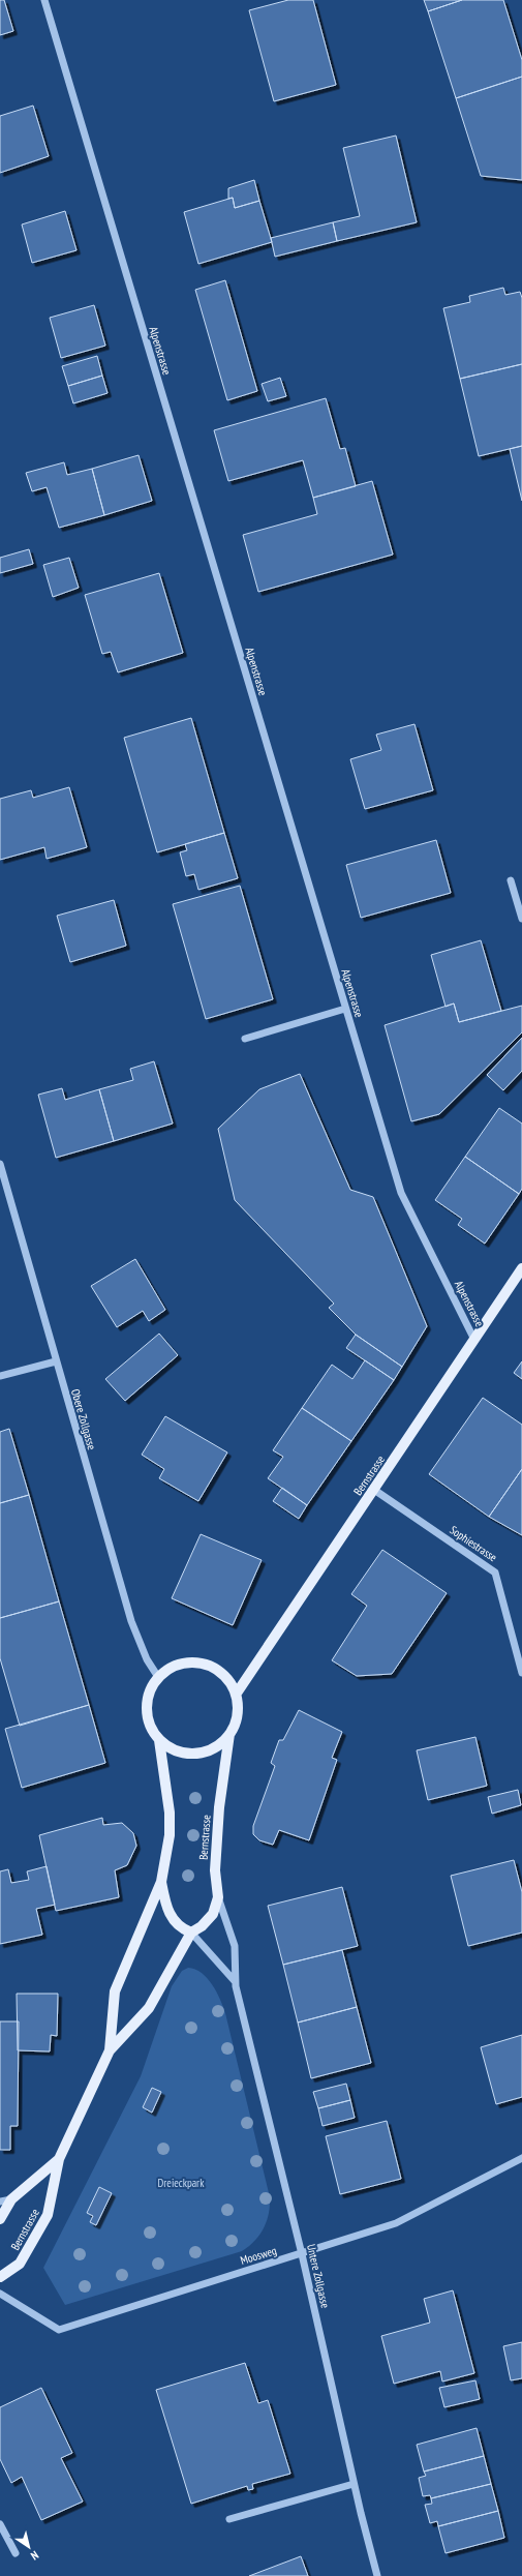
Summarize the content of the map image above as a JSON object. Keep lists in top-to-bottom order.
{
  "streets": {
    "main road": ["Bernstrasse"],
    "street": [
      "Alpenstrasse",
      "Obere Zollgasse",
      "Sophiestrasse",
      "Moosweg",
      "Untere Zollgasse"
    ]
  },
  "crossings": [
    ["Alpenstrasse", "Bernstrasse"],
    ["Obere Zollgasse", "Bernstrasse"],
    ["Bernstrasse", "Sophiestrasse"],
    ["Bernstrasse", "Untere Zollgasse"],
    ["Moosweg", "Untere Zollgasse"]
  ],
  "parks": ["Dreieckpark"],
  "north": "bottom right"
}
